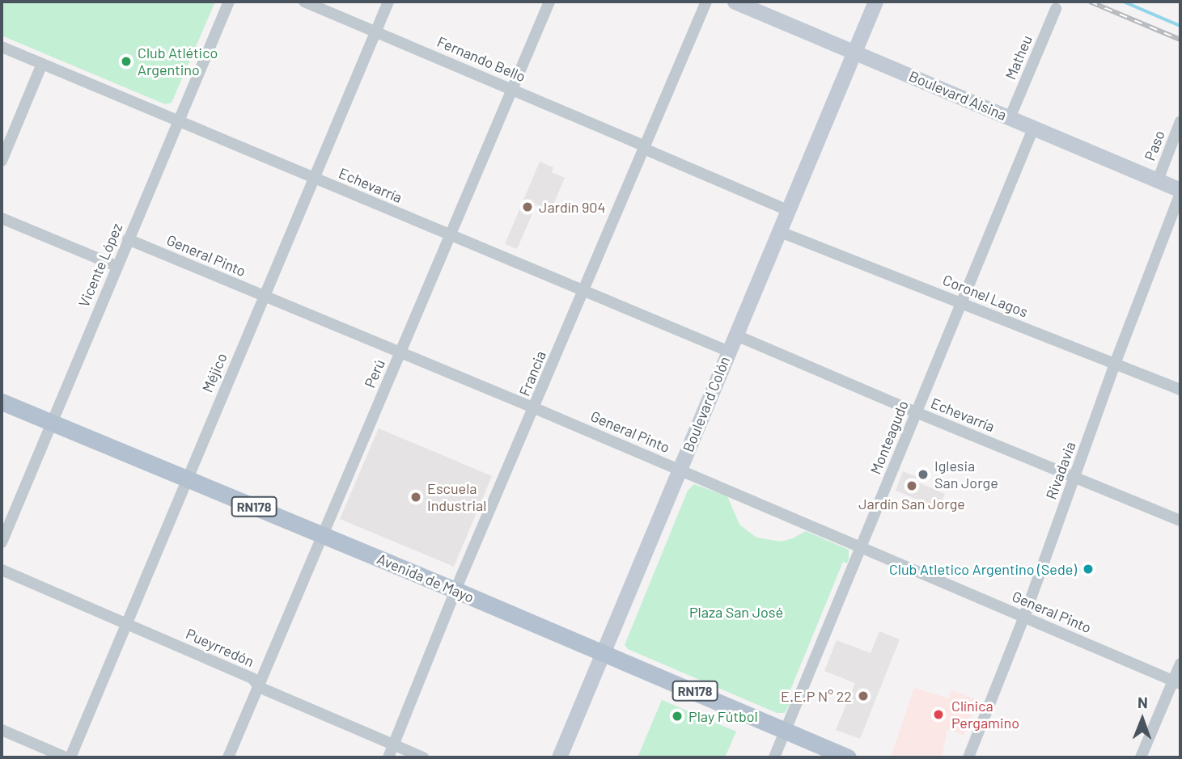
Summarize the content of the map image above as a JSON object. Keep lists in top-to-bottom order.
{
  "streets": {
    "main road": [
      "Boulevard Alsina",
      "Boulevard Colón",
      "RN178",
      "Avenida de Mayo"
    ],
    "street": [
      "Matheu",
      "Fernando Bello",
      "Paso",
      "Echevarría",
      "General Pinto",
      "Vicente López",
      "Coronel Lagos",
      "Méjico",
      "Perú",
      "Francia",
      "Monteagudo",
      "Rivadavia",
      "Pueyrredón"
    ]
  },
  "crossings": [
    ["Matheu", "Boulevard Alsina"],
    ["Fernando Bello", "Méjico"],
    ["Fernando Bello", "Perú"],
    ["Fernando Bello", "Francia"],
    ["Fernando Bello", "Boulevard Colón"],
    ["Boulevard Alsina", "Paso"],
    ["Boulevard Alsina", "Boulevard Colón"],
    ["Boulevard Alsina", "Monteagudo"],
    ["Boulevard Alsina", "Rivadavia"],
    ["Echevarría", "Vicente López"],
    ["Echevarría", "Méjico"],
    ["Echevarría", "Perú"],
    ["Echevarría", "Francia"],
    ["Echevarría", "Boulevard Colón"],
    ["Echevarría", "Monteagudo"],
    ["Echevarría", "Rivadavia"],
    ["General Pinto", "Vicente López"],
    ["General Pinto", "Méjico"],
    ["General Pinto", "Perú"],
    ["General Pinto", "Francia"],
    ["General Pinto", "Boulevard Colón"],
    ["General Pinto", "Monteagudo"],
    ["General Pinto", "Rivadavia"],
    ["Vicente López", "Avenida de Mayo"],
    ["Coronel Lagos", "Boulevard Colón"],
    ["Coronel Lagos", "Monteagudo"],
    ["Coronel Lagos", "Rivadavia"],
    ["Méjico", "Avenida de Mayo"],
    ["Méjico", "Pueyrredón"],
    ["Perú", "Avenida de Mayo"],
    ["Perú", "Pueyrredón"],
    ["Francia", "Avenida de Mayo"],
    ["Francia", "Pueyrredón"],
    ["Boulevard Colón", "Avenida de Mayo"],
    ["Monteagudo", "Avenida de Mayo"]
  ],
  "parks": ["Plaza San José"],
  "places": [
    "Club Atlético Argentino",
    "Jardín 904",
    "Iglesia San Jorge",
    "Jardín San Jorge",
    "Escuela Industrial",
    "Club Atletico Argentino (Sede)",
    "E.E.P N° 22",
    "Clínica Pergamino",
    "Play Fútbol"
  ],
  "north": "top"
}
